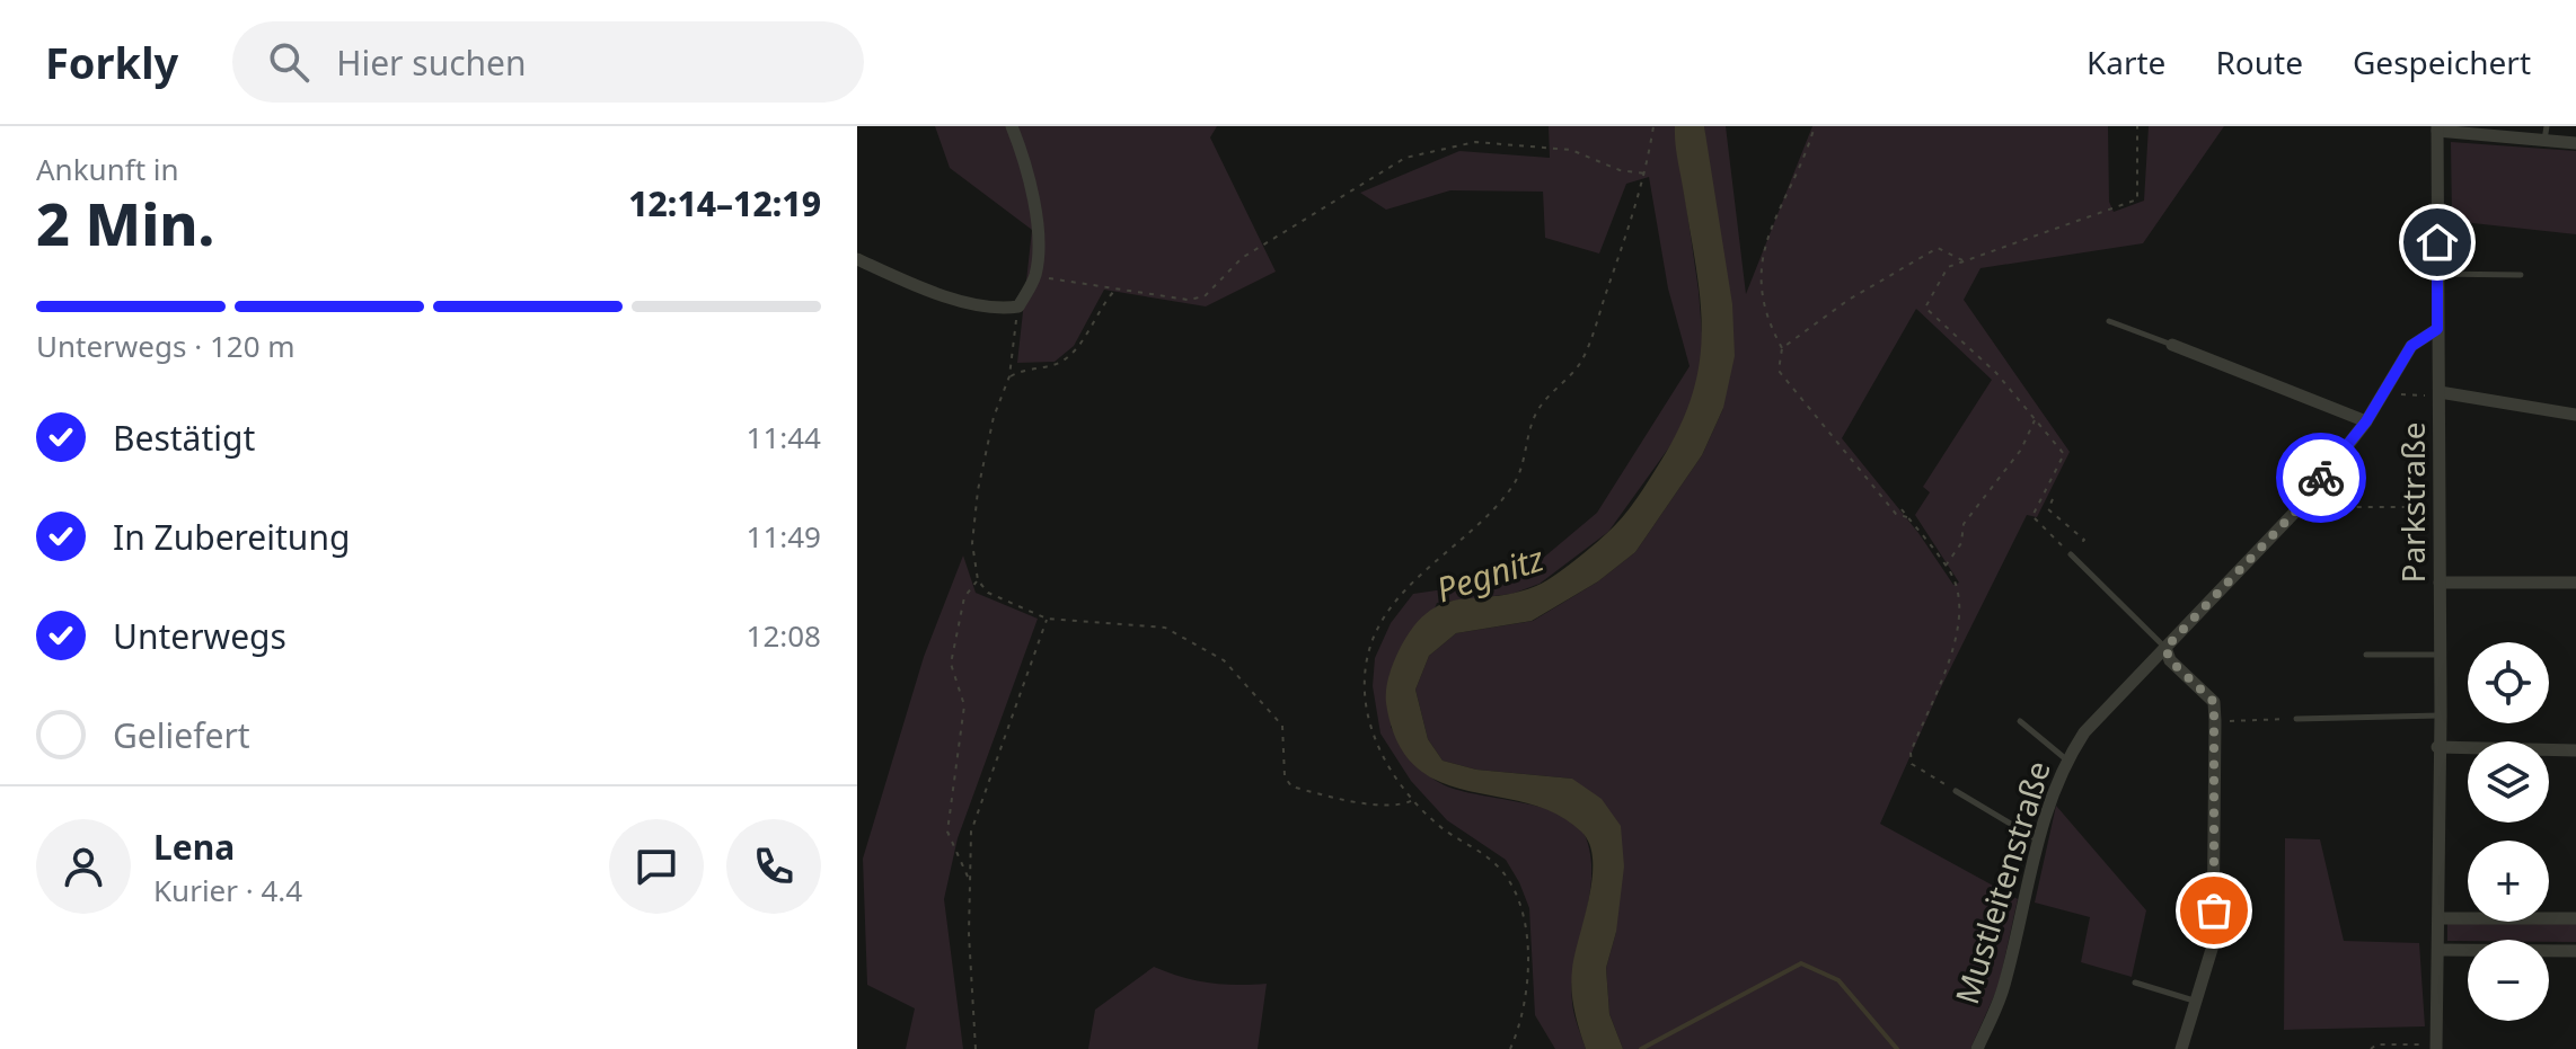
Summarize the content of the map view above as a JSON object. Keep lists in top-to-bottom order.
{
  "streets": {
    "street": ["Parkstraße", "Mustleitenstraße"]
  },
  "crossings": [
    ["Parkstraße", "Mustleitenstraße"]
  ],
  "water": ["Pegnitz"],
  "page": {
    "header": "Forkly",
    "search": "Hier suchen",
    "nav": ["Karte", "Route", "Gespeichert"],
    "heading": ["2 Min.", "Ankunft in", "12:14–12:19"],
    "panel": ["Lena", "Kurier · 4.4"],
    "bar": "Unterwegs · 120 m",
    "list": [
      ["Bestätigt", "11:44"],
      ["In Zubereitung", "11:49"],
      ["Unterwegs", "12:08"],
      "Geliefert"
    ],
    "map_buttons": ["+", "−"]
  }
}
